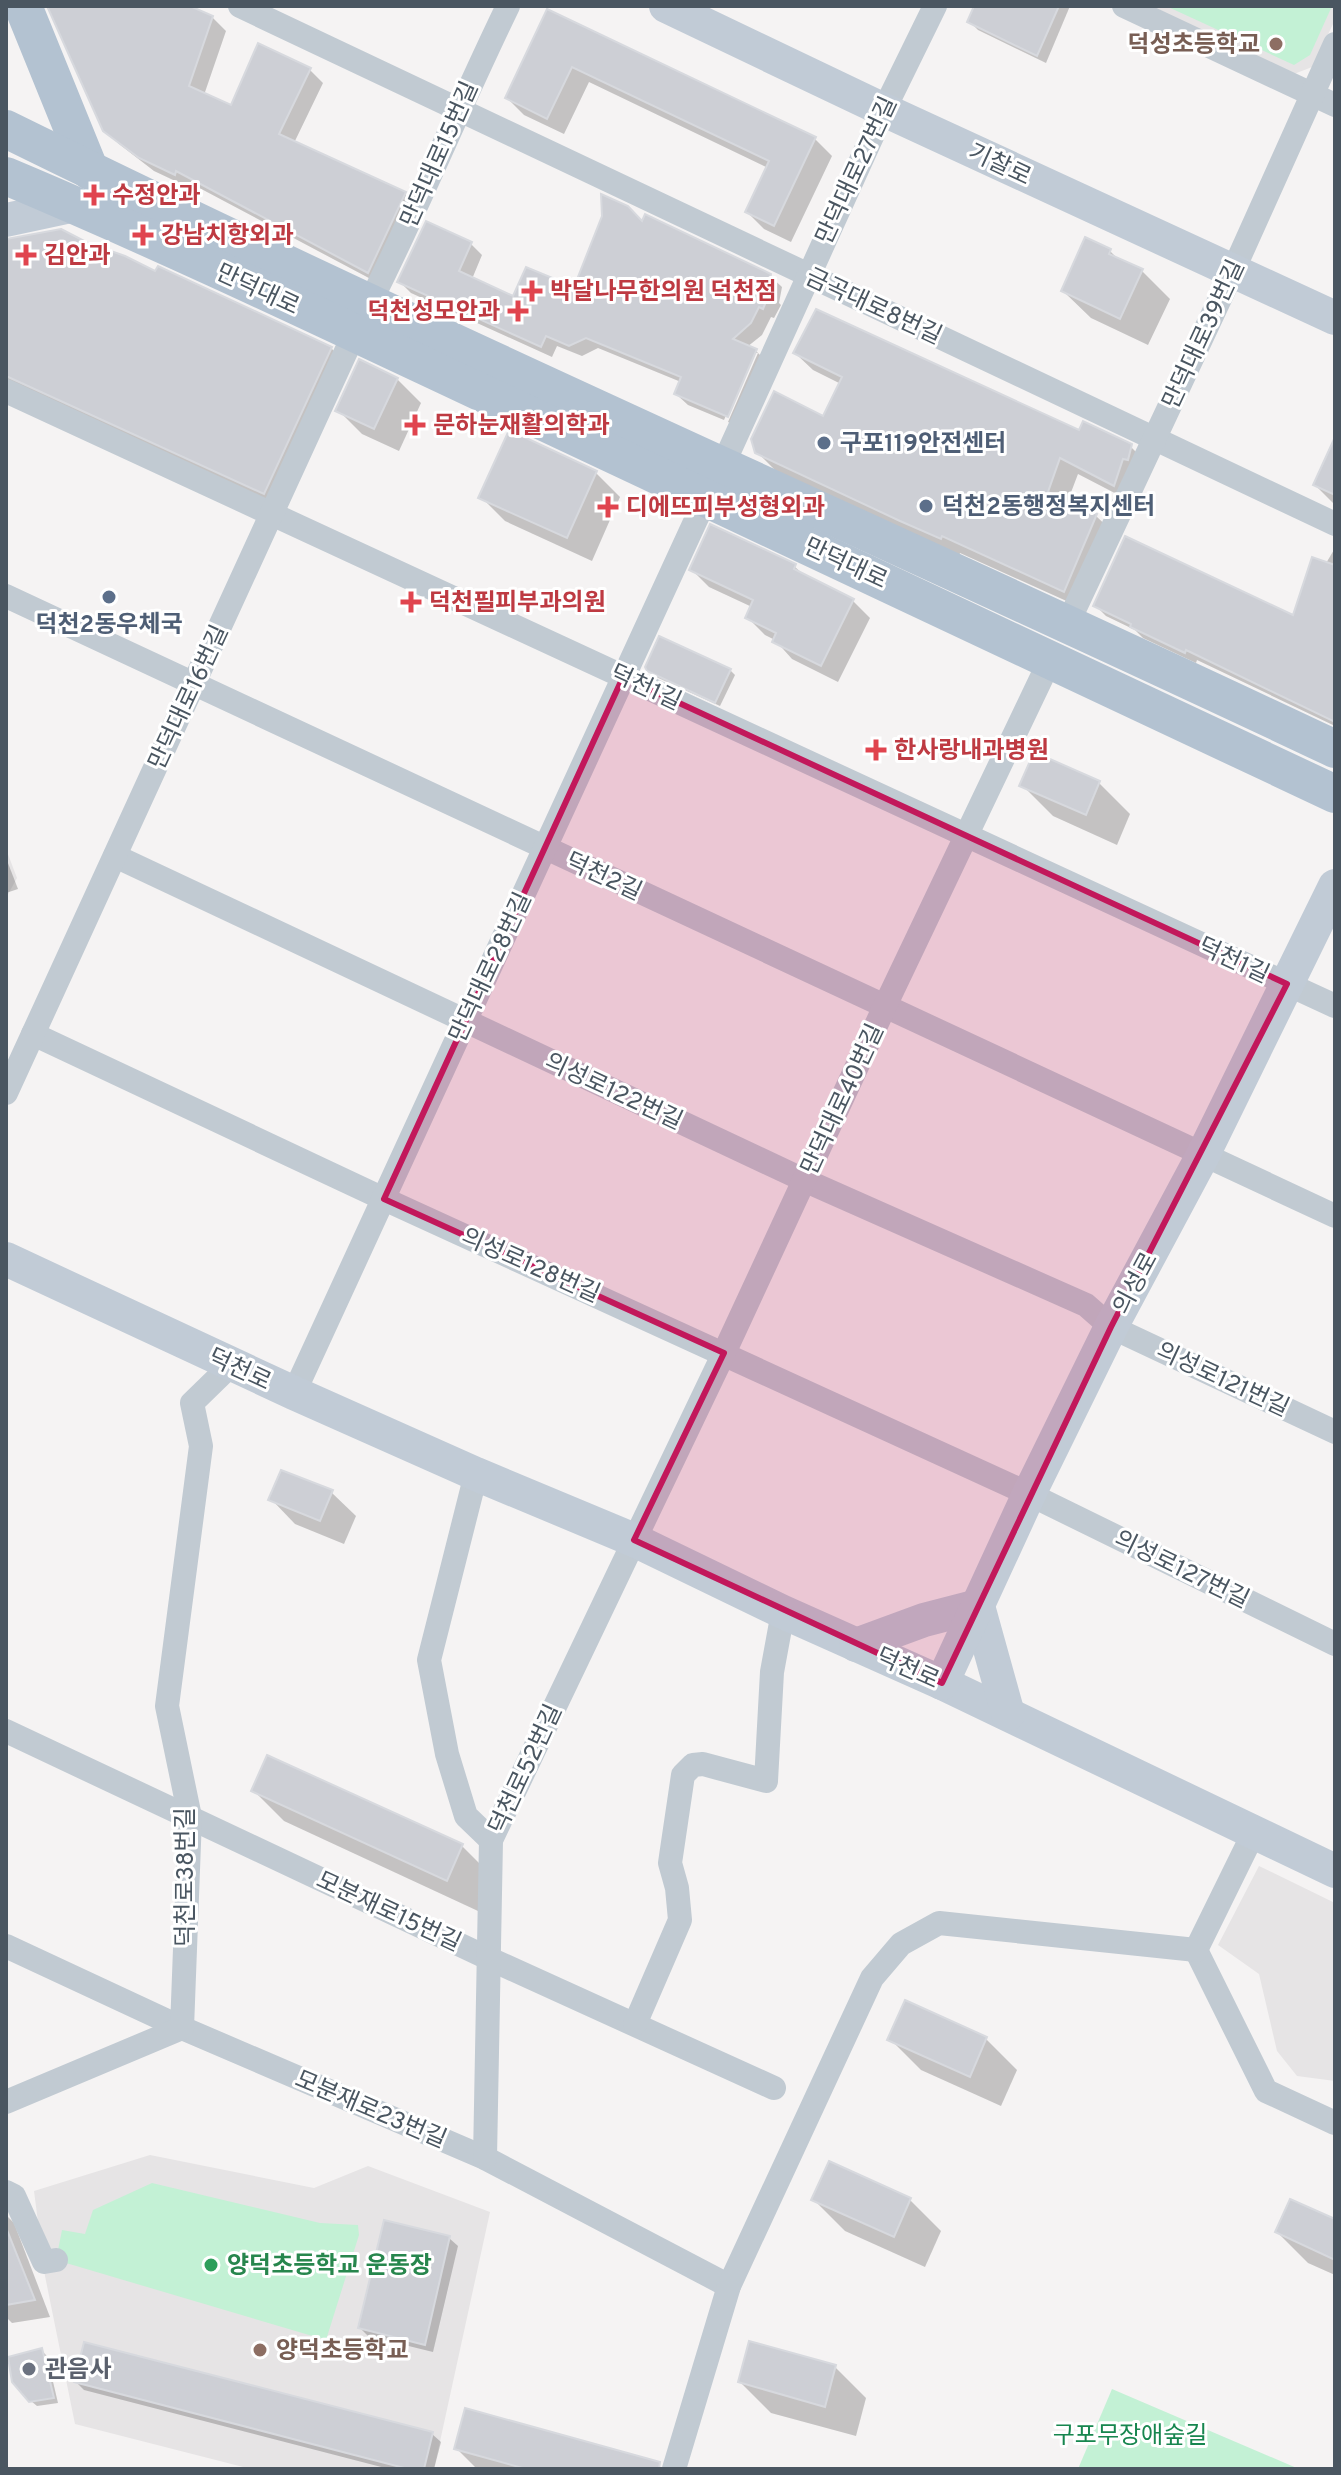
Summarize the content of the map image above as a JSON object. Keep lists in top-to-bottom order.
{
  "streets": {
    "main road": [
      "기찰로",
      "만덕대로",
      "의성로",
      "덕천로"
    ],
    "street": [
      "만덕대로15번길",
      "만덕대로27번길",
      "금곡대로8번길",
      "만덕대로39번길",
      "덕천1길",
      "만덕대로16번길",
      "덕천2길",
      "만덕대로28번길",
      "의성로122번길",
      "만덕대로40번길",
      "의성로128번길",
      "의성로121번길",
      "의성로127번길",
      "덕천로52번길",
      "덕천로38번길",
      "모분재로15번길",
      "모분재로23번길"
    ]
  },
  "crossings": [
    ["만덕대로15번길", "만덕대로"],
    ["만덕대로15번길", "금곡대로8번길"],
    ["만덕대로15번길", "만덕대로16번길"],
    ["기찰로", "만덕대로27번길"],
    ["기찰로", "만덕대로39번길"],
    ["만덕대로27번길", "만덕대로"],
    ["만덕대로27번길", "금곡대로8번길"],
    ["만덕대로27번길", "만덕대로28번길"],
    ["만덕대로", "만덕대로39번길"],
    ["만덕대로", "만덕대로16번길"],
    ["만덕대로", "만덕대로28번길"],
    ["만덕대로", "만덕대로40번길"],
    ["금곡대로8번길", "만덕대로39번길"],
    ["덕천1길", "만덕대로16번길"],
    ["덕천1길", "만덕대로28번길"],
    ["덕천1길", "만덕대로40번길"],
    ["덕천1길", "의성로"],
    ["만덕대로16번길", "덕천2길"],
    ["만덕대로16번길", "의성로122번길"],
    ["만덕대로16번길", "의성로128번길"],
    ["덕천2길", "만덕대로28번길"],
    ["덕천2길", "만덕대로40번길"],
    ["덕천2길", "의성로"],
    ["만덕대로28번길", "의성로122번길"],
    ["만덕대로28번길", "의성로128번길"],
    ["만덕대로28번길", "덕천로"],
    ["의성로122번길", "만덕대로40번길"],
    ["의성로122번길", "의성로"],
    ["의성로122번길", "의성로121번길"],
    ["만덕대로40번길", "의성로128번길"],
    ["만덕대로40번길", "덕천로"],
    ["만덕대로40번길", "덕천로52번길"],
    ["의성로128번길", "의성로"],
    ["의성로128번길", "의성로127번길"],
    ["의성로", "덕천로"],
    ["의성로", "의성로121번길"],
    ["의성로", "의성로127번길"],
    ["덕천로", "덕천로52번길"],
    ["덕천로", "덕천로38번길"],
    ["덕천로52번길", "모분재로15번길"],
    ["덕천로52번길", "모분재로23번길"],
    ["덕천로38번길", "모분재로15번길"],
    ["덕천로38번길", "모분재로23번길"]
  ],
  "parks": ["구포무장애숲길"],
  "places": {
    "other": [
      "덕성초등학교",
      "구포119안전센터",
      "덕천2동행정복지센터",
      "덕천2동우체국",
      "양덕초등학교 운동장",
      "양덕초등학교",
      "관음사"
    ],
    "health": [
      "수정안과",
      "강남치항외과",
      "김안과",
      "박달나무한의원 덕천점",
      "덕천성모안과",
      "문하눈재활의학과",
      "디에뜨피부성형외과",
      "덕천필피부과의원",
      "한사랑내과병원"
    ]
  }
}
